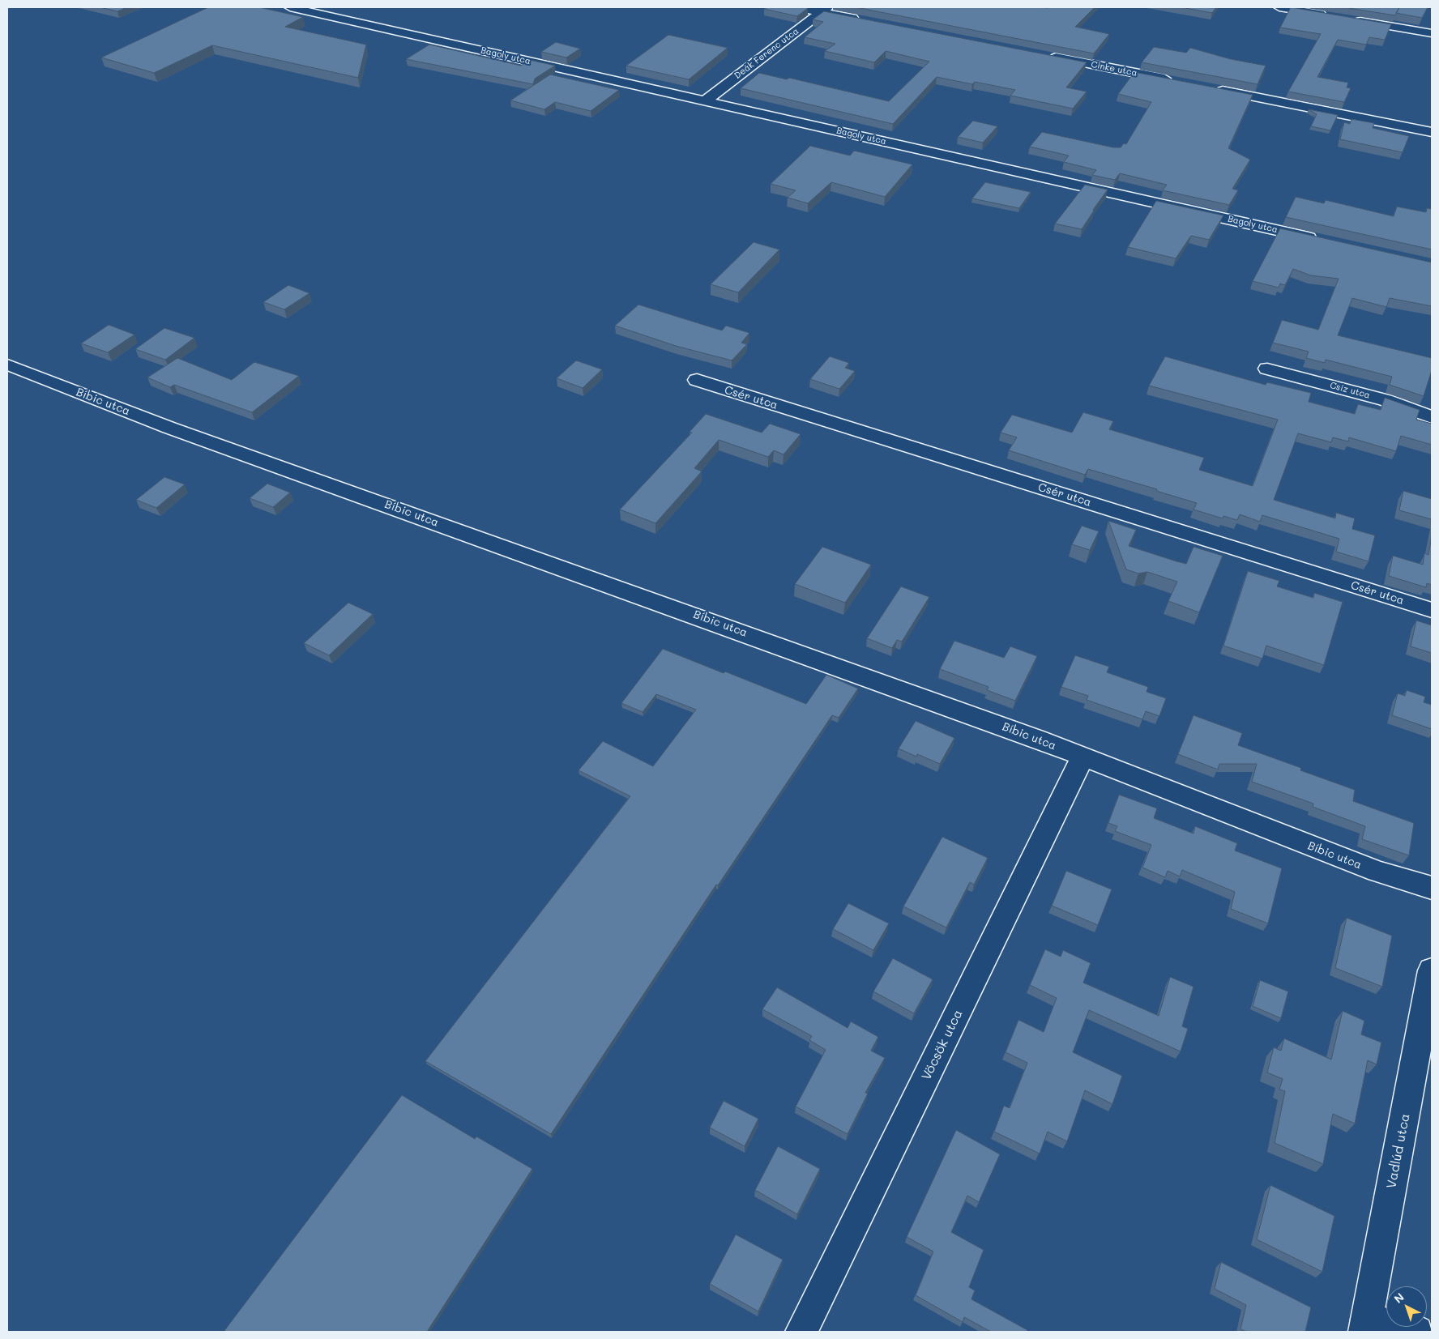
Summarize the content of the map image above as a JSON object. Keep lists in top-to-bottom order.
{
  "streets": {
    "street": [
      "Deák Ferenc utca",
      "Bagoly utca",
      "Cinke utca",
      "Csíz utca",
      "Csér utca",
      "Bíbic utca",
      "Vöcsök utca",
      "Vadlúd utca"
    ]
  },
  "crossings": [
    ["Deák Ferenc utca", "Bagoly utca"],
    ["Bíbic utca", "Vöcsök utca"]
  ],
  "north": "top left"
}
